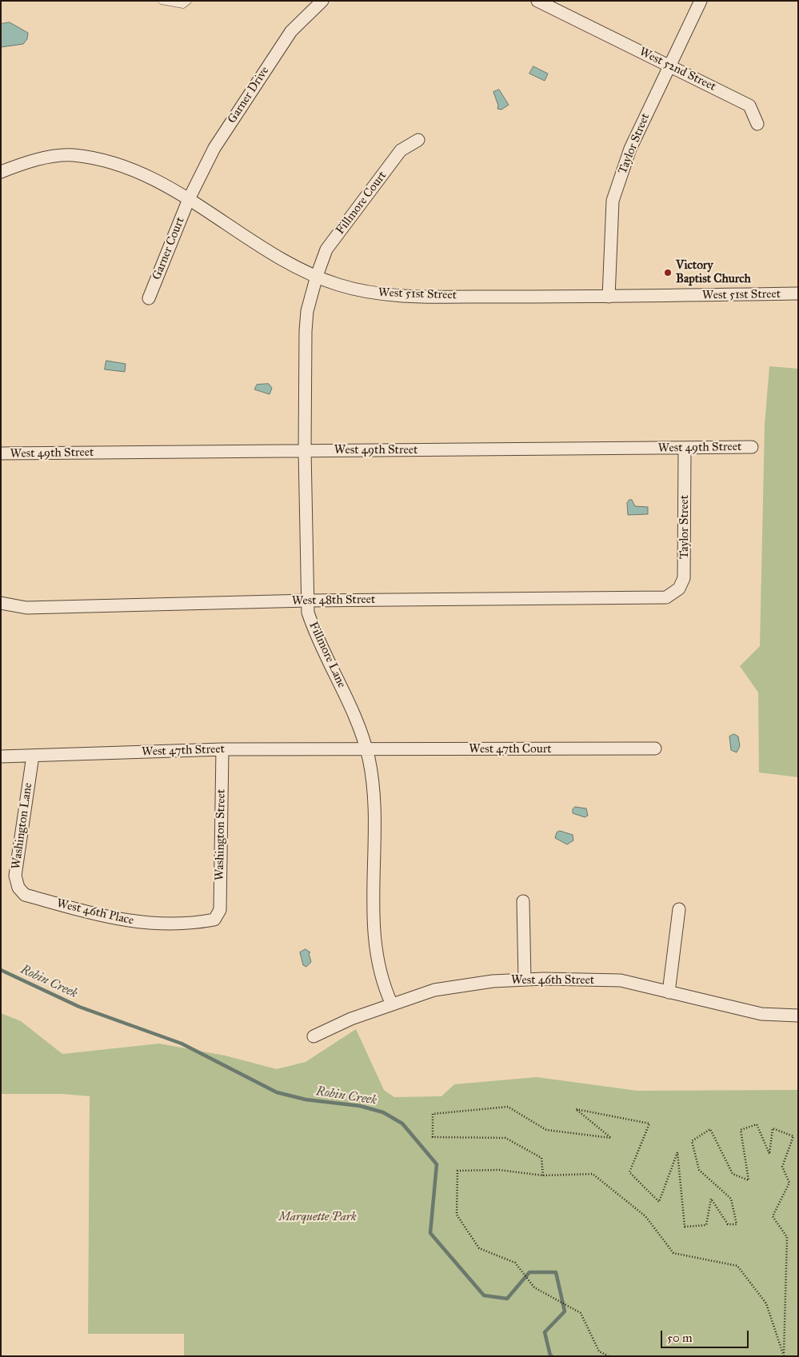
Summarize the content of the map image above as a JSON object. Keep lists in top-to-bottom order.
{
  "streets": {
    "street": [
      "West 52nd Street",
      "Garner Drive",
      "Taylor Street",
      "Fillmore Court",
      "Garner Court",
      "West 51st Street",
      "West 49th Street",
      "West 48th Street",
      "Fillmore Lane",
      "West 47th Court",
      "West 47th Street",
      "Washington Lane",
      "Washington Street",
      "West 46th Place",
      "West 46th Street"
    ]
  },
  "crossings": [
    ["West 52nd Street", "Taylor Street"],
    ["Garner Drive", "Garner Court"],
    ["Garner Drive", "West 51st Street"],
    ["Taylor Street", "West 51st Street"],
    ["Taylor Street", "West 49th Street"],
    ["Taylor Street", "West 48th Street"],
    ["Fillmore Court", "West 51st Street"],
    ["Fillmore Court", "Fillmore Lane"],
    ["Garner Court", "West 51st Street"],
    ["West 51st Street", "Fillmore Lane"],
    ["West 49th Street", "Fillmore Lane"],
    ["West 48th Street", "Fillmore Lane"],
    ["Fillmore Lane", "West 47th Court"],
    ["Fillmore Lane", "West 47th Street"],
    ["Fillmore Lane", "West 46th Street"],
    ["West 47th Court", "West 47th Street"],
    ["West 47th Street", "Washington Lane"],
    ["West 47th Street", "Washington Street"],
    ["Washington Lane", "West 46th Place"],
    ["Washington Street", "West 46th Place"]
  ],
  "water": ["Robin Creek"],
  "parks": ["Marquette Park"],
  "places": ["Victory Baptist Church"],
  "scale_bar": "50 m"
}
